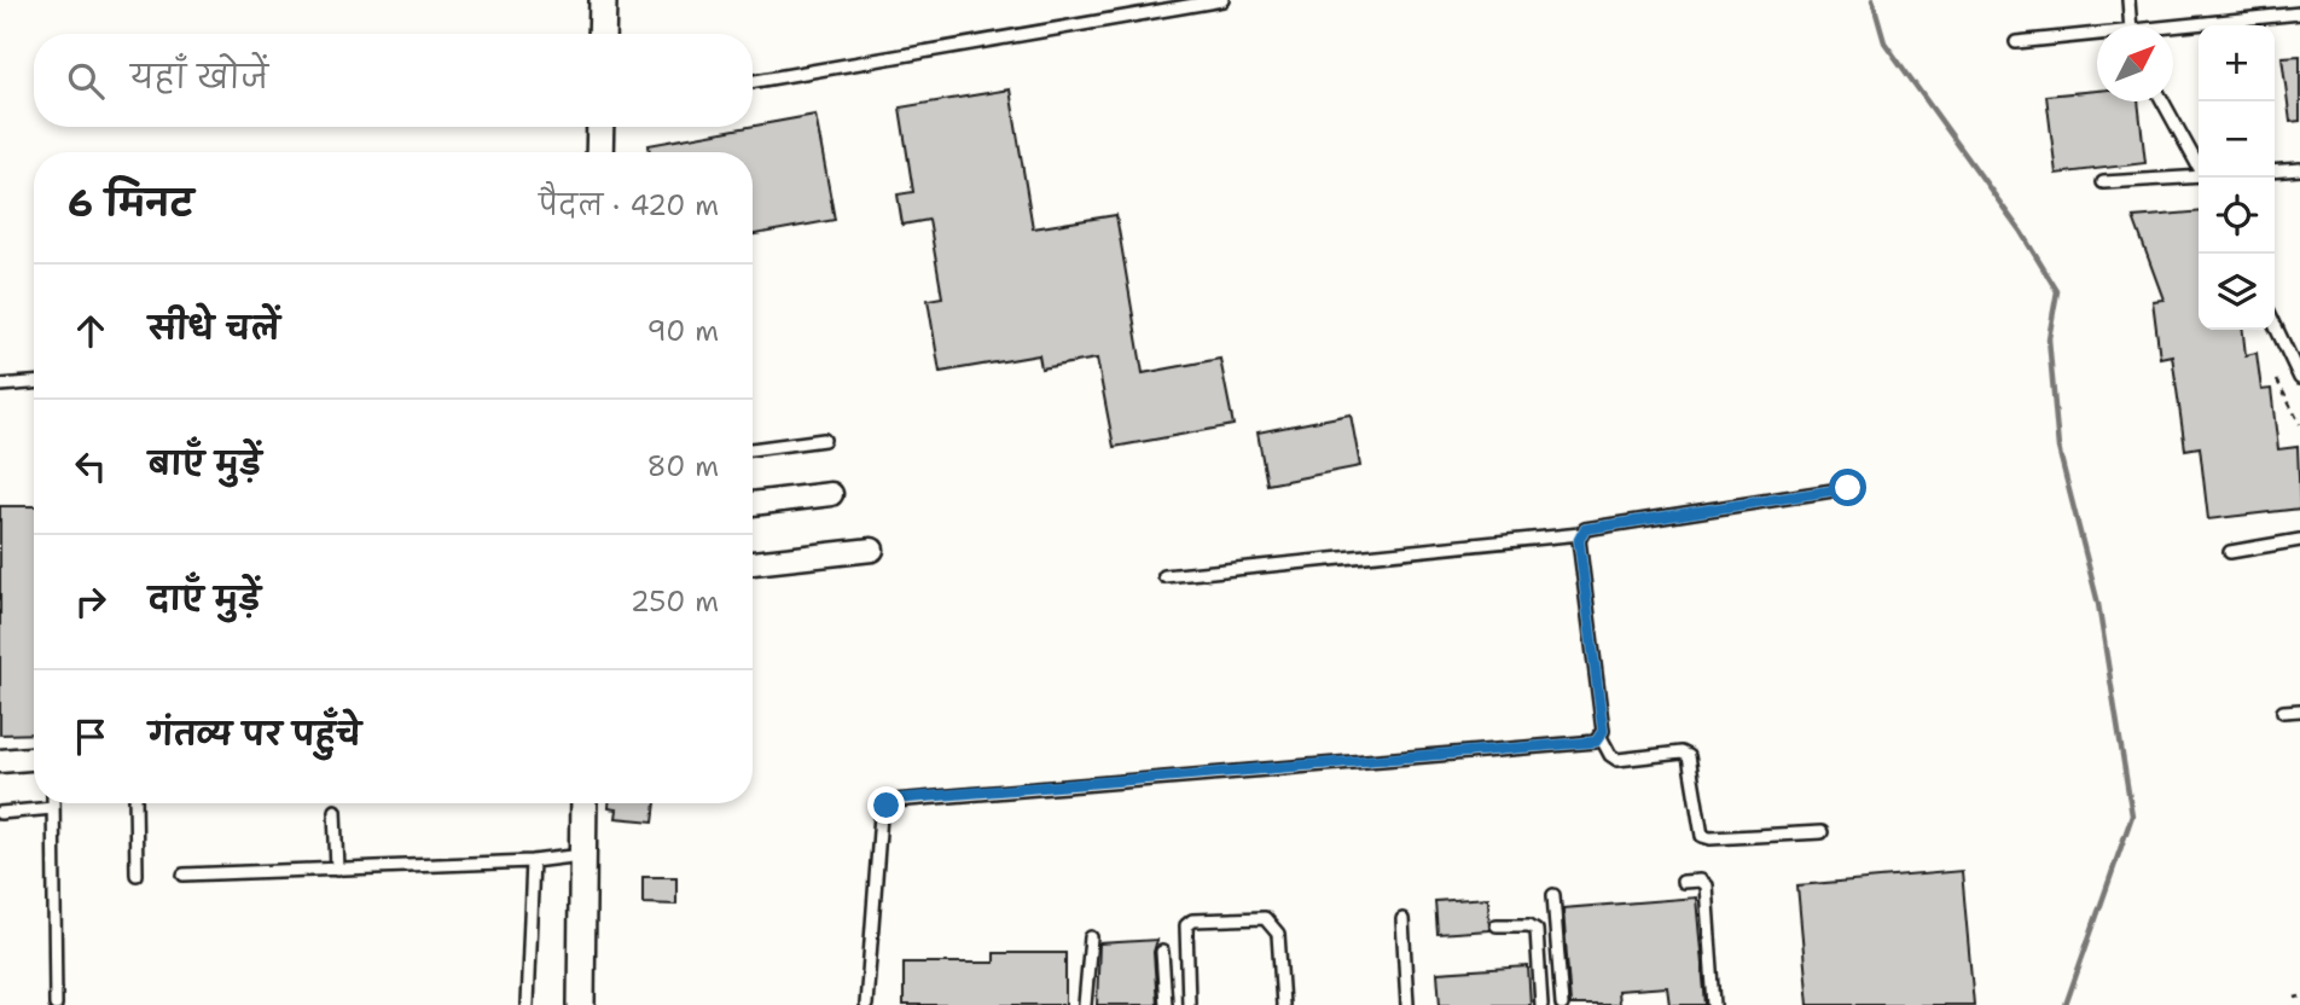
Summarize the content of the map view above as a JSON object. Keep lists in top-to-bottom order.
{
  "north": "top right",
  "page": {
    "map_buttons": ["+", "−"],
    "search": "यहाँ खोजें",
    "heading": ["6 मिनट", "पैदल · 420 m"],
    "list": [
      ["सीधे चलें", "90 m"],
      ["बाएँ मुड़ें", "80 m"],
      ["दाएँ मुड़ें", "250 m"],
      "गंतव्य पर पहुँचे"
    ]
  }
}
